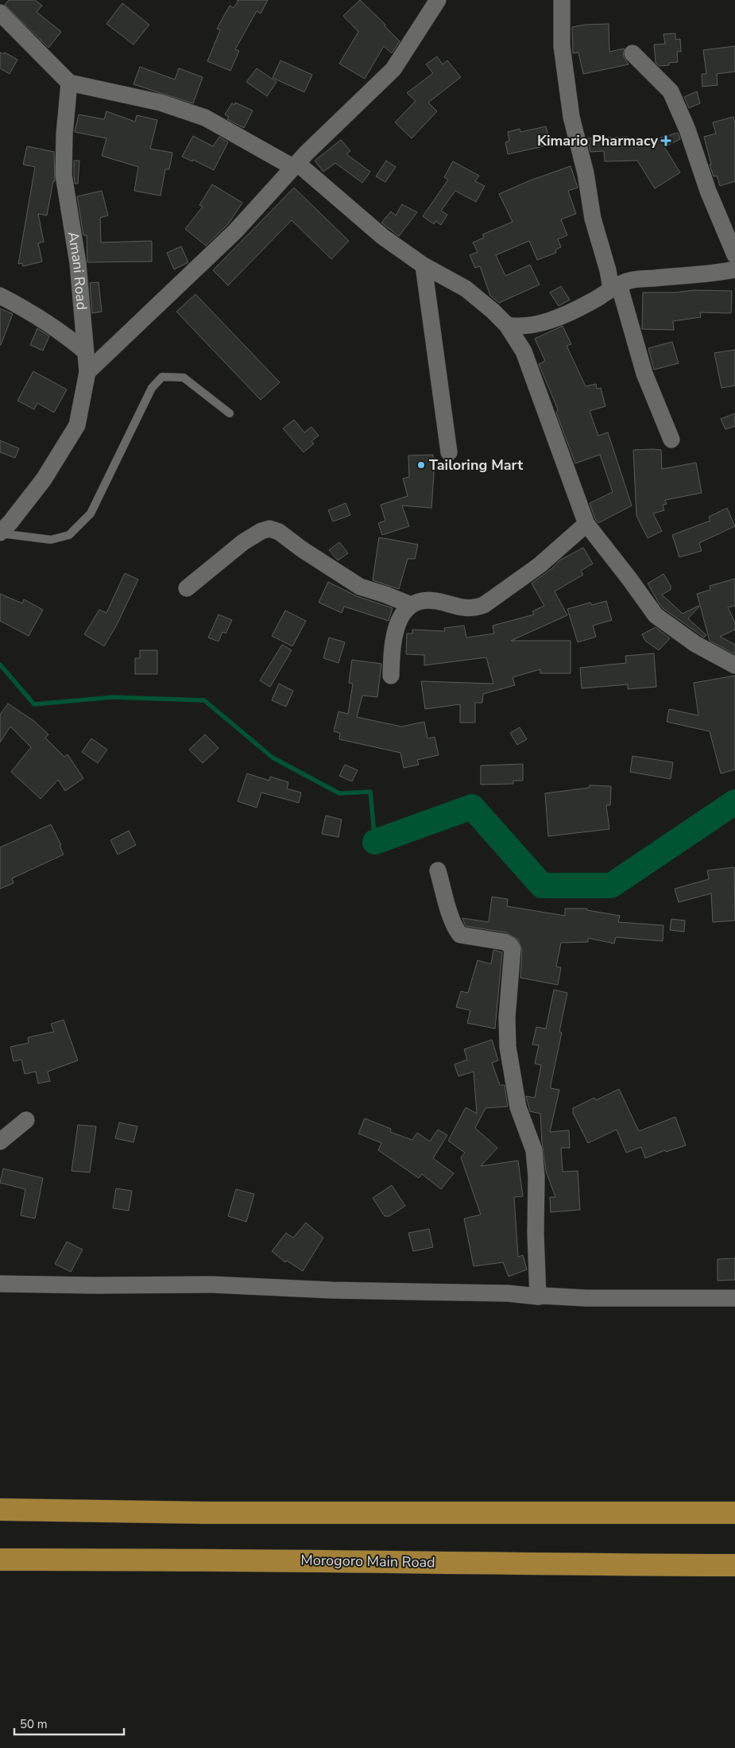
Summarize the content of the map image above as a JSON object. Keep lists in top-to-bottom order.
{
  "streets": {
    "highway": ["Morogoro Main Road"],
    "street": ["Amani Road"]
  },
  "places": {
    "health": ["Kimario Pharmacy"],
    "other": ["Tailoring Mart"]
  },
  "scale_bar": "50 m"
}
